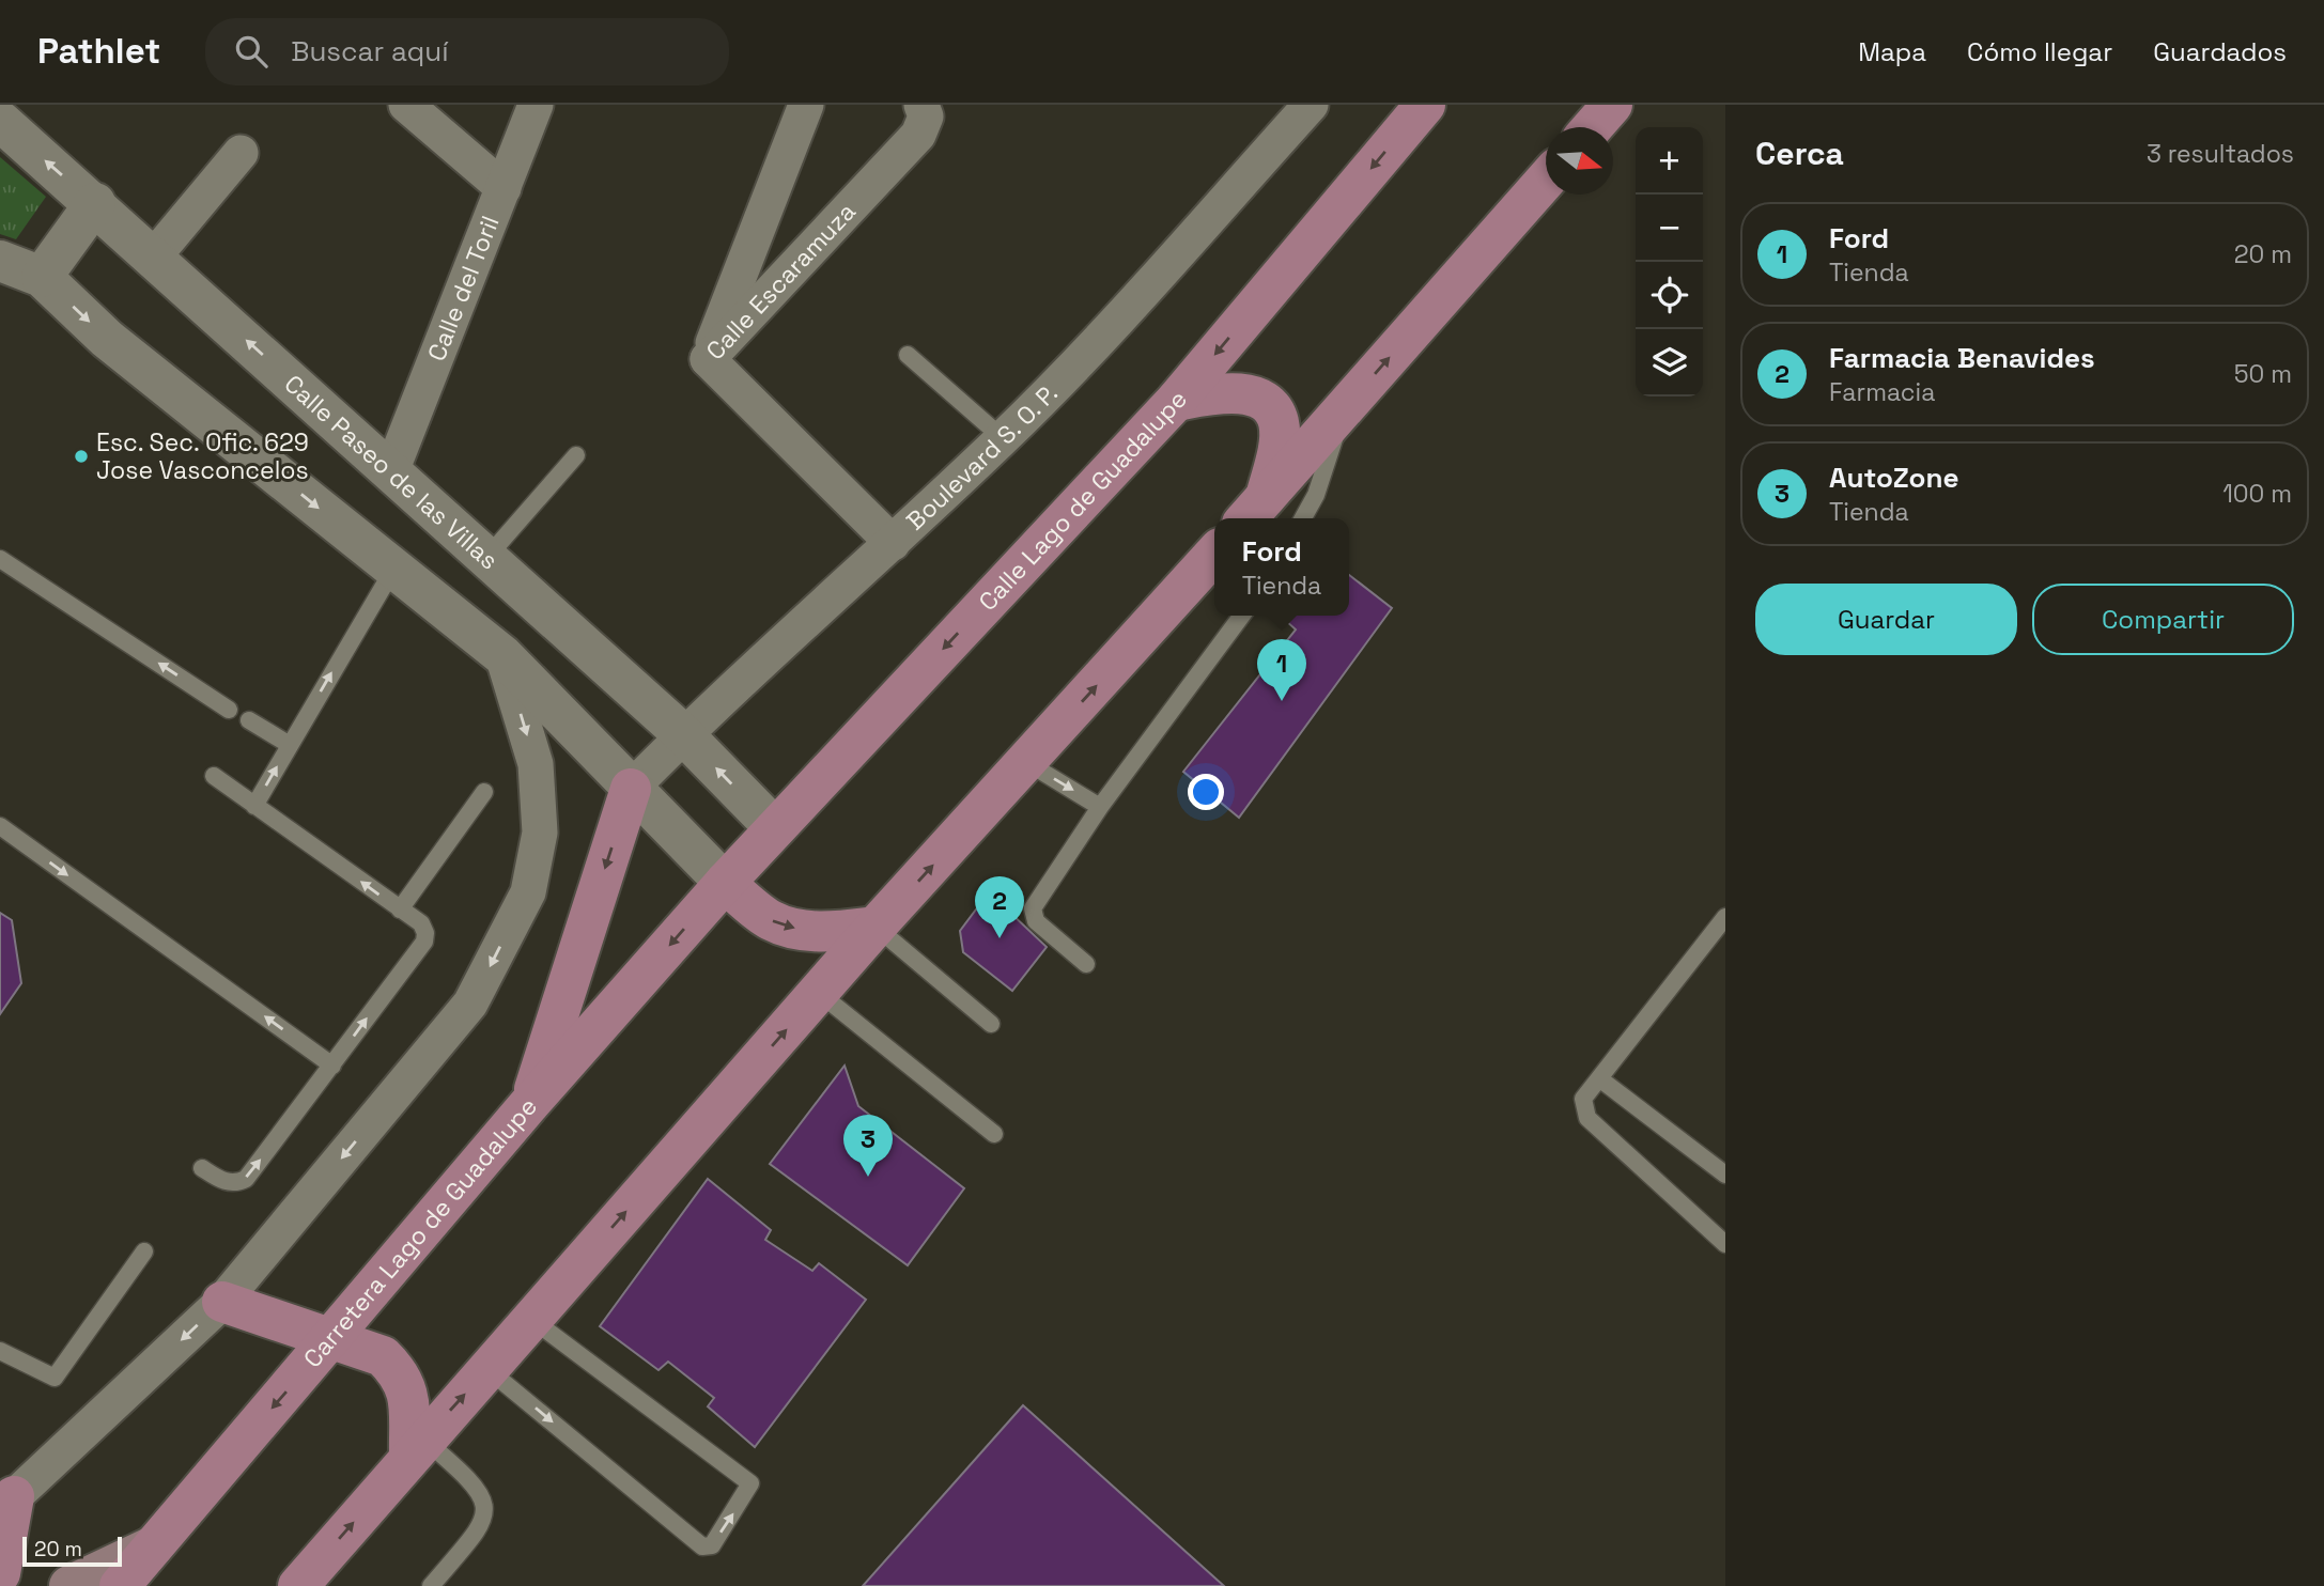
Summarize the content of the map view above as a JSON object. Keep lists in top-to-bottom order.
{
  "streets": {
    "main road": ["Calle Lago de Guadalupe", "Carretera Lago de Guadalupe"],
    "street": [
      "Calle Escaramuza",
      "Calle del Toril",
      "Boulevard S. O. P.",
      "Calle Paseo de las Villas"
    ]
  },
  "crossings": [
    ["Calle Escaramuza", "Boulevard S. O. P."],
    ["Calle del Toril", "Calle Paseo de las Villas"],
    ["Boulevard S. O. P.", "Calle Paseo de las Villas"],
    ["Calle Paseo de las Villas", "Calle Lago de Guadalupe"],
    ["Calle Lago de Guadalupe", "Carretera Lago de Guadalupe"]
  ],
  "places": ["Esc. Sec. Ofic. 629 Jose Vasconcelos"],
  "scale_bar": "20 m",
  "north": "right",
  "page": {
    "header": "Pathlet",
    "search": "Buscar aquí",
    "nav": ["Mapa", "Cómo llegar", "Guardados"],
    "heading": ["Cerca", "3 resultados"],
    "map_buttons": ["+", "−"],
    "list": [
      {
        "mark": "1",
        "name": "Ford",
        "note": "Tienda",
        "value": "20 m"
      },
      {
        "mark": "2",
        "name": "Farmacia Benavides",
        "note": "Farmacia",
        "value": "50 m"
      },
      {
        "mark": "3",
        "name": "AutoZone",
        "note": "Tienda",
        "value": "100 m"
      }
    ],
    "popup": ["Ford", "Tienda"],
    "buttons": ["Guardar", "Compartir"],
    "pins": ["1", "2", "3"],
    "scale": "20 m"
  }
}
